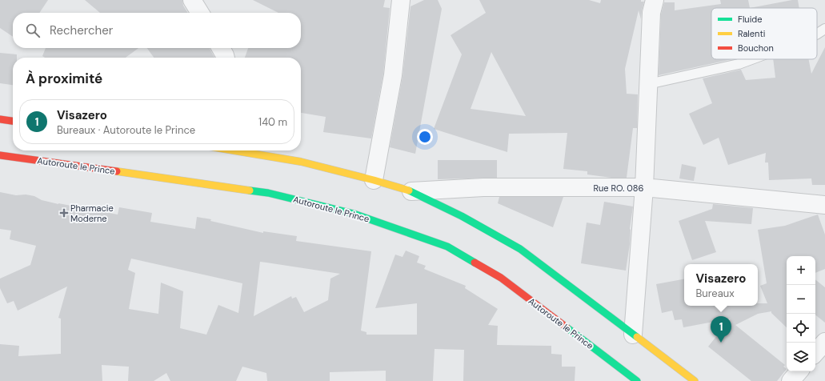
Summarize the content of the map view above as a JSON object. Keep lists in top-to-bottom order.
{
  "streets": {
    "main road": ["Autoroute le Prince"],
    "street": ["Rue RO. 086"]
  },
  "places": {
    "health": ["Pharmacie Moderne"]
  },
  "legend": ["Fluide", "Ralenti", "Bouchon"],
  "page": {
    "search": "Rechercher",
    "heading": "À proximité",
    "list": [
      {
        "mark": "1",
        "name": "Visazero",
        "note": "Bureaux · Autoroute le Prince",
        "value": "140 m"
      }
    ],
    "map_buttons": ["+", "−"],
    "popup": ["Visazero", "Bureaux"],
    "pins": "1"
  }
}
